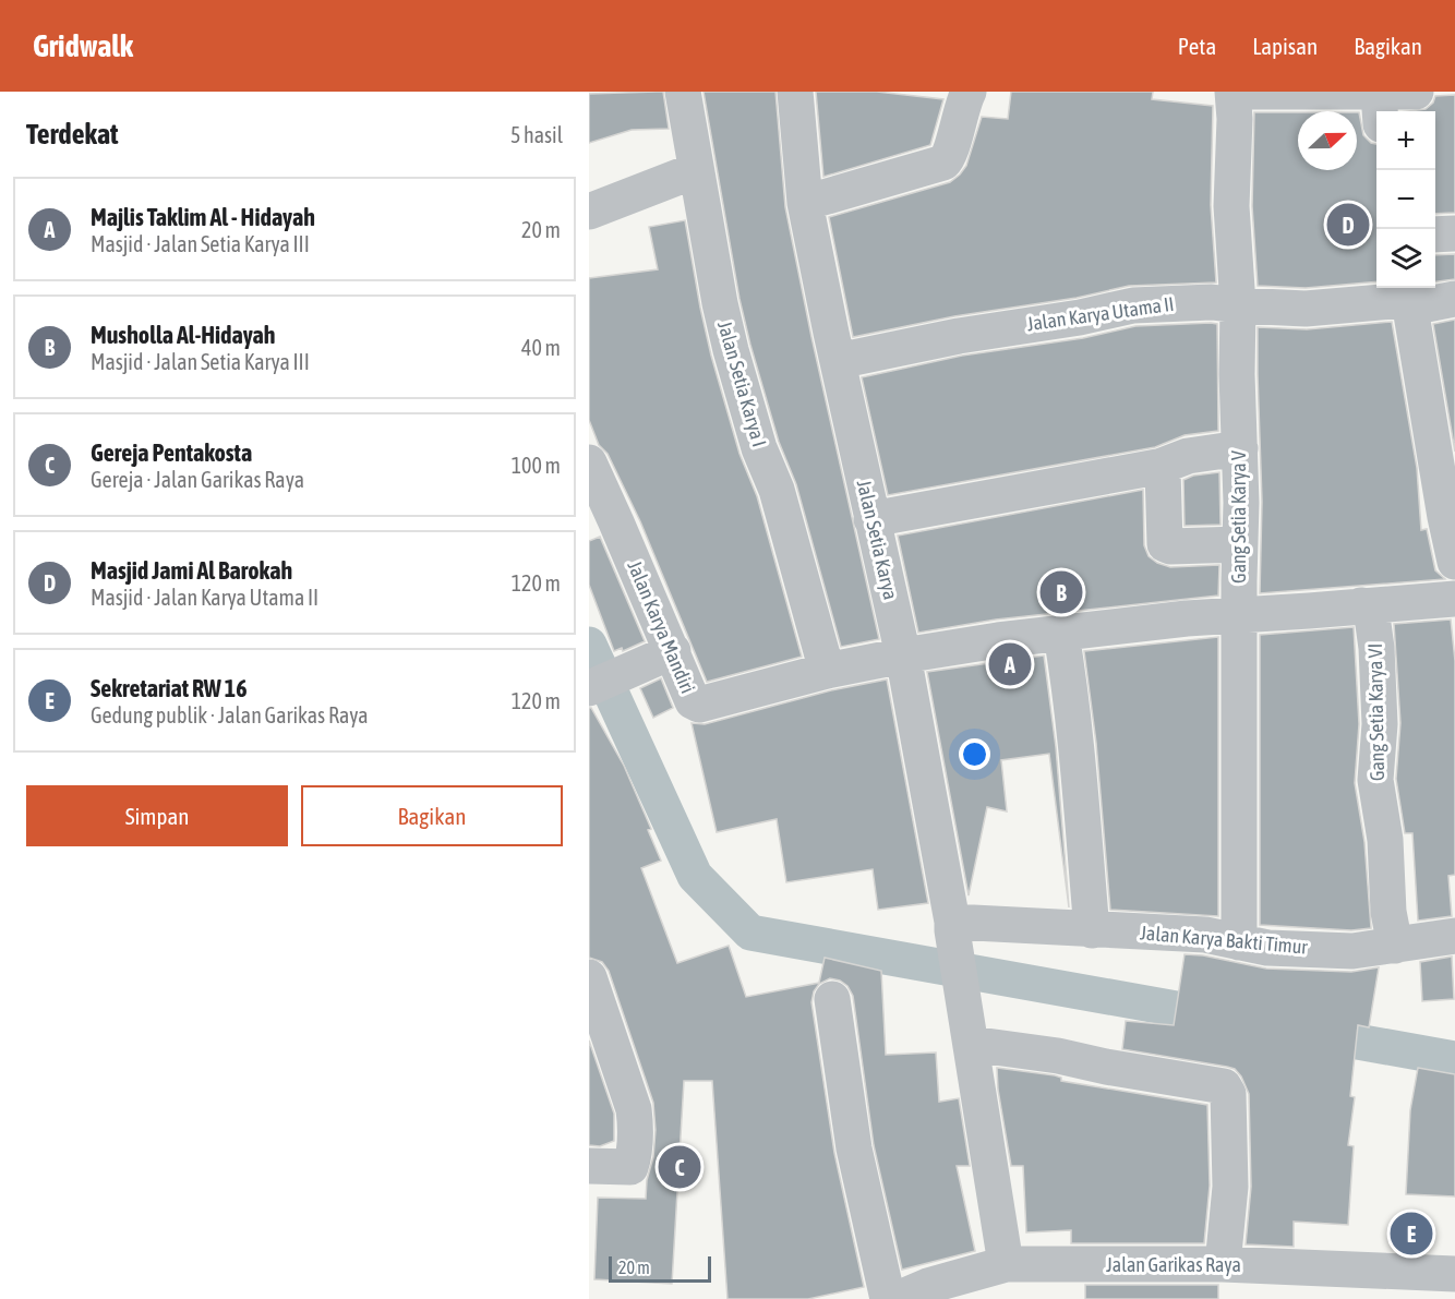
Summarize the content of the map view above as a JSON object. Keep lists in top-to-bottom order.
{
  "streets": {
    "street": [
      "Jalan Karya Utama II",
      "Jalan Setia Karya I",
      "Gang Setia Karya V",
      "Jalan Setia Karya",
      "Jalan Karya Mandiri",
      "Gang Setia Karya VI",
      "Jalan Karya Bakti Timur",
      "Jalan Garikas Raya"
    ]
  },
  "crossings": [
    ["Jalan Karya Utama II", "Gang Setia Karya V"],
    ["Jalan Karya Utama II", "Jalan Setia Karya"],
    ["Jalan Setia Karya I", "Jalan Karya Mandiri"],
    ["Gang Setia Karya V", "Jalan Karya Mandiri"],
    ["Gang Setia Karya V", "Jalan Karya Bakti Timur"],
    ["Jalan Setia Karya", "Jalan Karya Mandiri"],
    ["Jalan Setia Karya", "Jalan Karya Bakti Timur"],
    ["Jalan Setia Karya", "Jalan Garikas Raya"],
    ["Gang Setia Karya VI", "Jalan Karya Bakti Timur"]
  ],
  "scale_bar": "20 m",
  "north": "right",
  "page": {
    "header": "Gridwalk",
    "nav": ["Peta", "Lapisan", "Bagikan"],
    "heading": ["Terdekat", "5 hasil"],
    "map_buttons": ["+", "−"],
    "list": [
      {
        "mark": "A",
        "name": "Majlis Taklim Al - Hidayah",
        "note": "Masjid · Jalan Setia Karya III",
        "value": "20 m"
      },
      {
        "mark": "B",
        "name": "Musholla Al-Hidayah",
        "note": "Masjid · Jalan Setia Karya III",
        "value": "40 m"
      },
      {
        "mark": "C",
        "name": "Gereja Pentakosta",
        "note": "Gereja · Jalan Garikas Raya",
        "value": "100 m"
      },
      {
        "mark": "D",
        "name": "Masjid Jami Al Barokah",
        "note": "Masjid · Jalan Karya Utama II",
        "value": "120 m"
      },
      {
        "mark": "E",
        "name": "Sekretariat RW 16",
        "note": "Gedung publik · Jalan Garikas Raya",
        "value": "120 m"
      }
    ],
    "pins": [
      "D",
      "B",
      "A",
      "C",
      "E"
    ],
    "buttons": ["Simpan", "Bagikan"],
    "scale": "20 m"
  }
}
